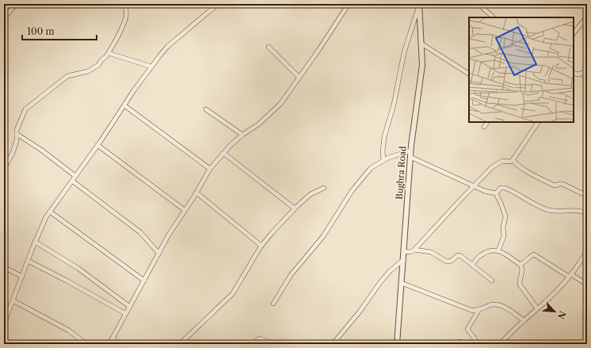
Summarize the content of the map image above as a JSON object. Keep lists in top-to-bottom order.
{
  "streets": {
    "street": ["Bughra Road"]
  },
  "scale_bar": "100 m",
  "north": "bottom right"
}
